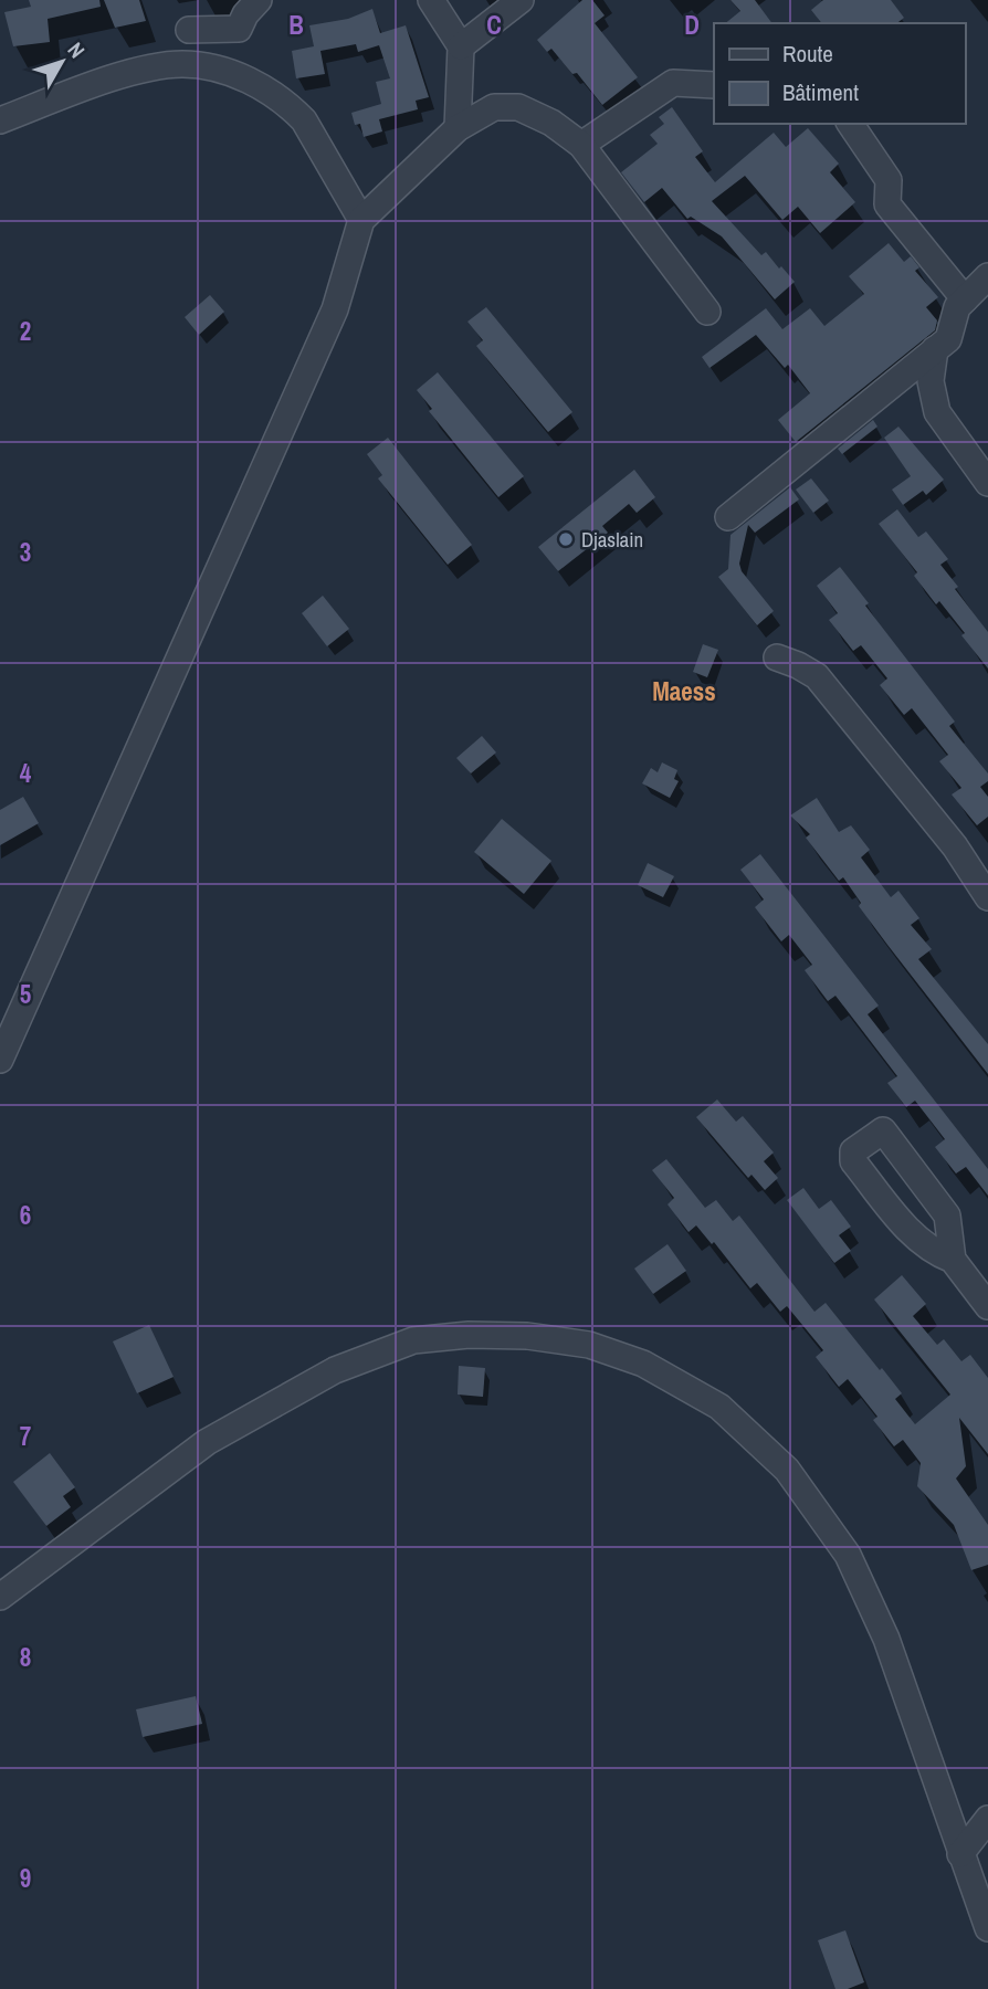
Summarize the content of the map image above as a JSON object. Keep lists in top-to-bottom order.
{
  "districts": ["Maess"],
  "places": ["Djaslain"],
  "legend": ["Route", "Bâtiment"],
  "north": "top right",
  "grid": {
    "columns": ["B", "C", "D"],
    "rows": [
      "2",
      "3",
      "4",
      "5",
      "6",
      "7",
      "8",
      "9"
    ]
  }
}
